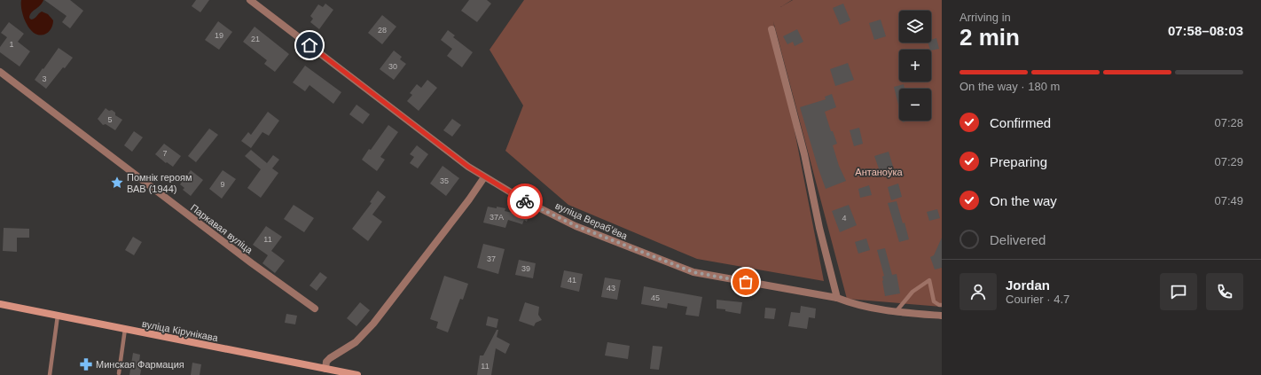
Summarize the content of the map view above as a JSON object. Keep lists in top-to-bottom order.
{
  "streets": {
    "street": ["вуліца Верабʼёва", "Паркавая вуліца", "вуліца Кірунікава"]
  },
  "parks": ["Антаноўка"],
  "places": {
    "place": ["Помнік героям ВАВ (1944)"],
    "pharmacy": ["Минская Фармация"]
  },
  "house_numbers": [
    "28",
    "19",
    "21",
    "1",
    "30",
    "3",
    "5",
    "7",
    "35",
    "9",
    "37А",
    "4",
    "11",
    "37",
    "39",
    "41",
    "43",
    "45",
    "11"
  ],
  "page": {
    "heading": ["2 min", "Arriving in", "07:58–08:03"],
    "panel": ["Jordan", "Courier · 4.7"],
    "map_buttons": ["+", "−"],
    "bar": "On the way · 180 m",
    "list": [
      ["Confirmed", "07:28"],
      ["Preparing", "07:29"],
      ["On the way", "07:49"],
      "Delivered"
    ]
  }
}
